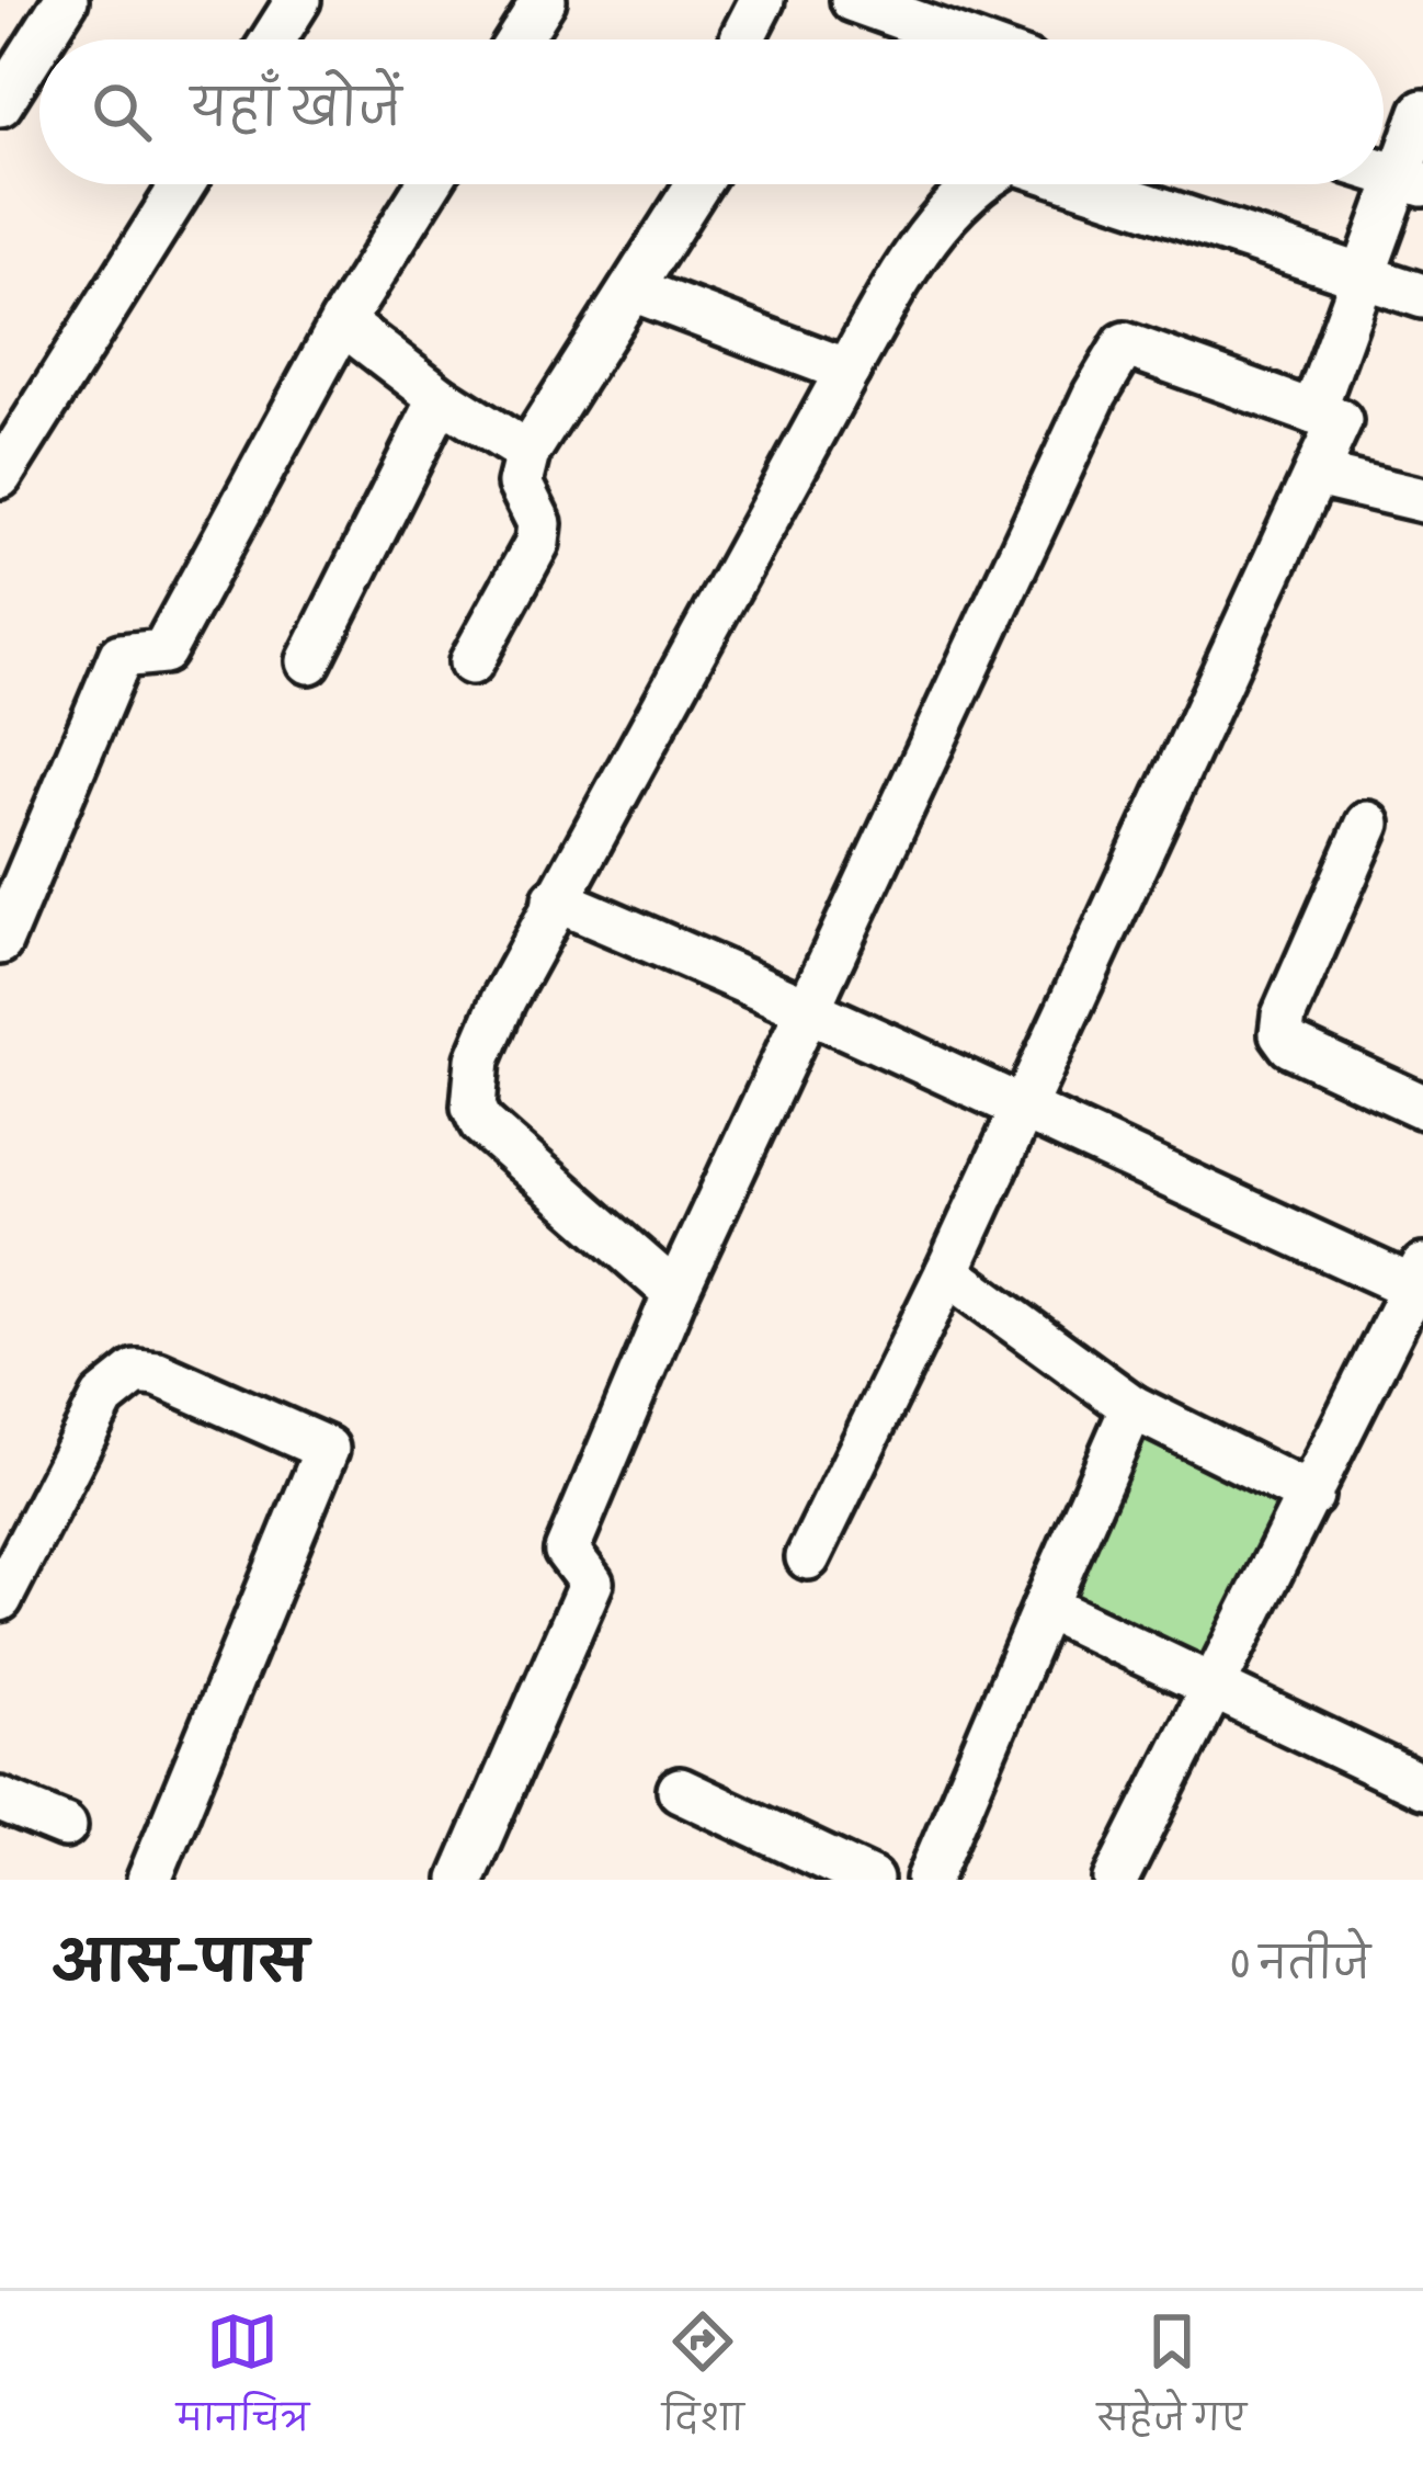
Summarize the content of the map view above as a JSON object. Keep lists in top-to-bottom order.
{
  "page": {
    "search": "यहाँ खोजें",
    "heading": ["आस-पास", "0 नतीजे"],
    "nav": ["मानचित्र", "दिशा", "सहेजे गए"]
  }
}
